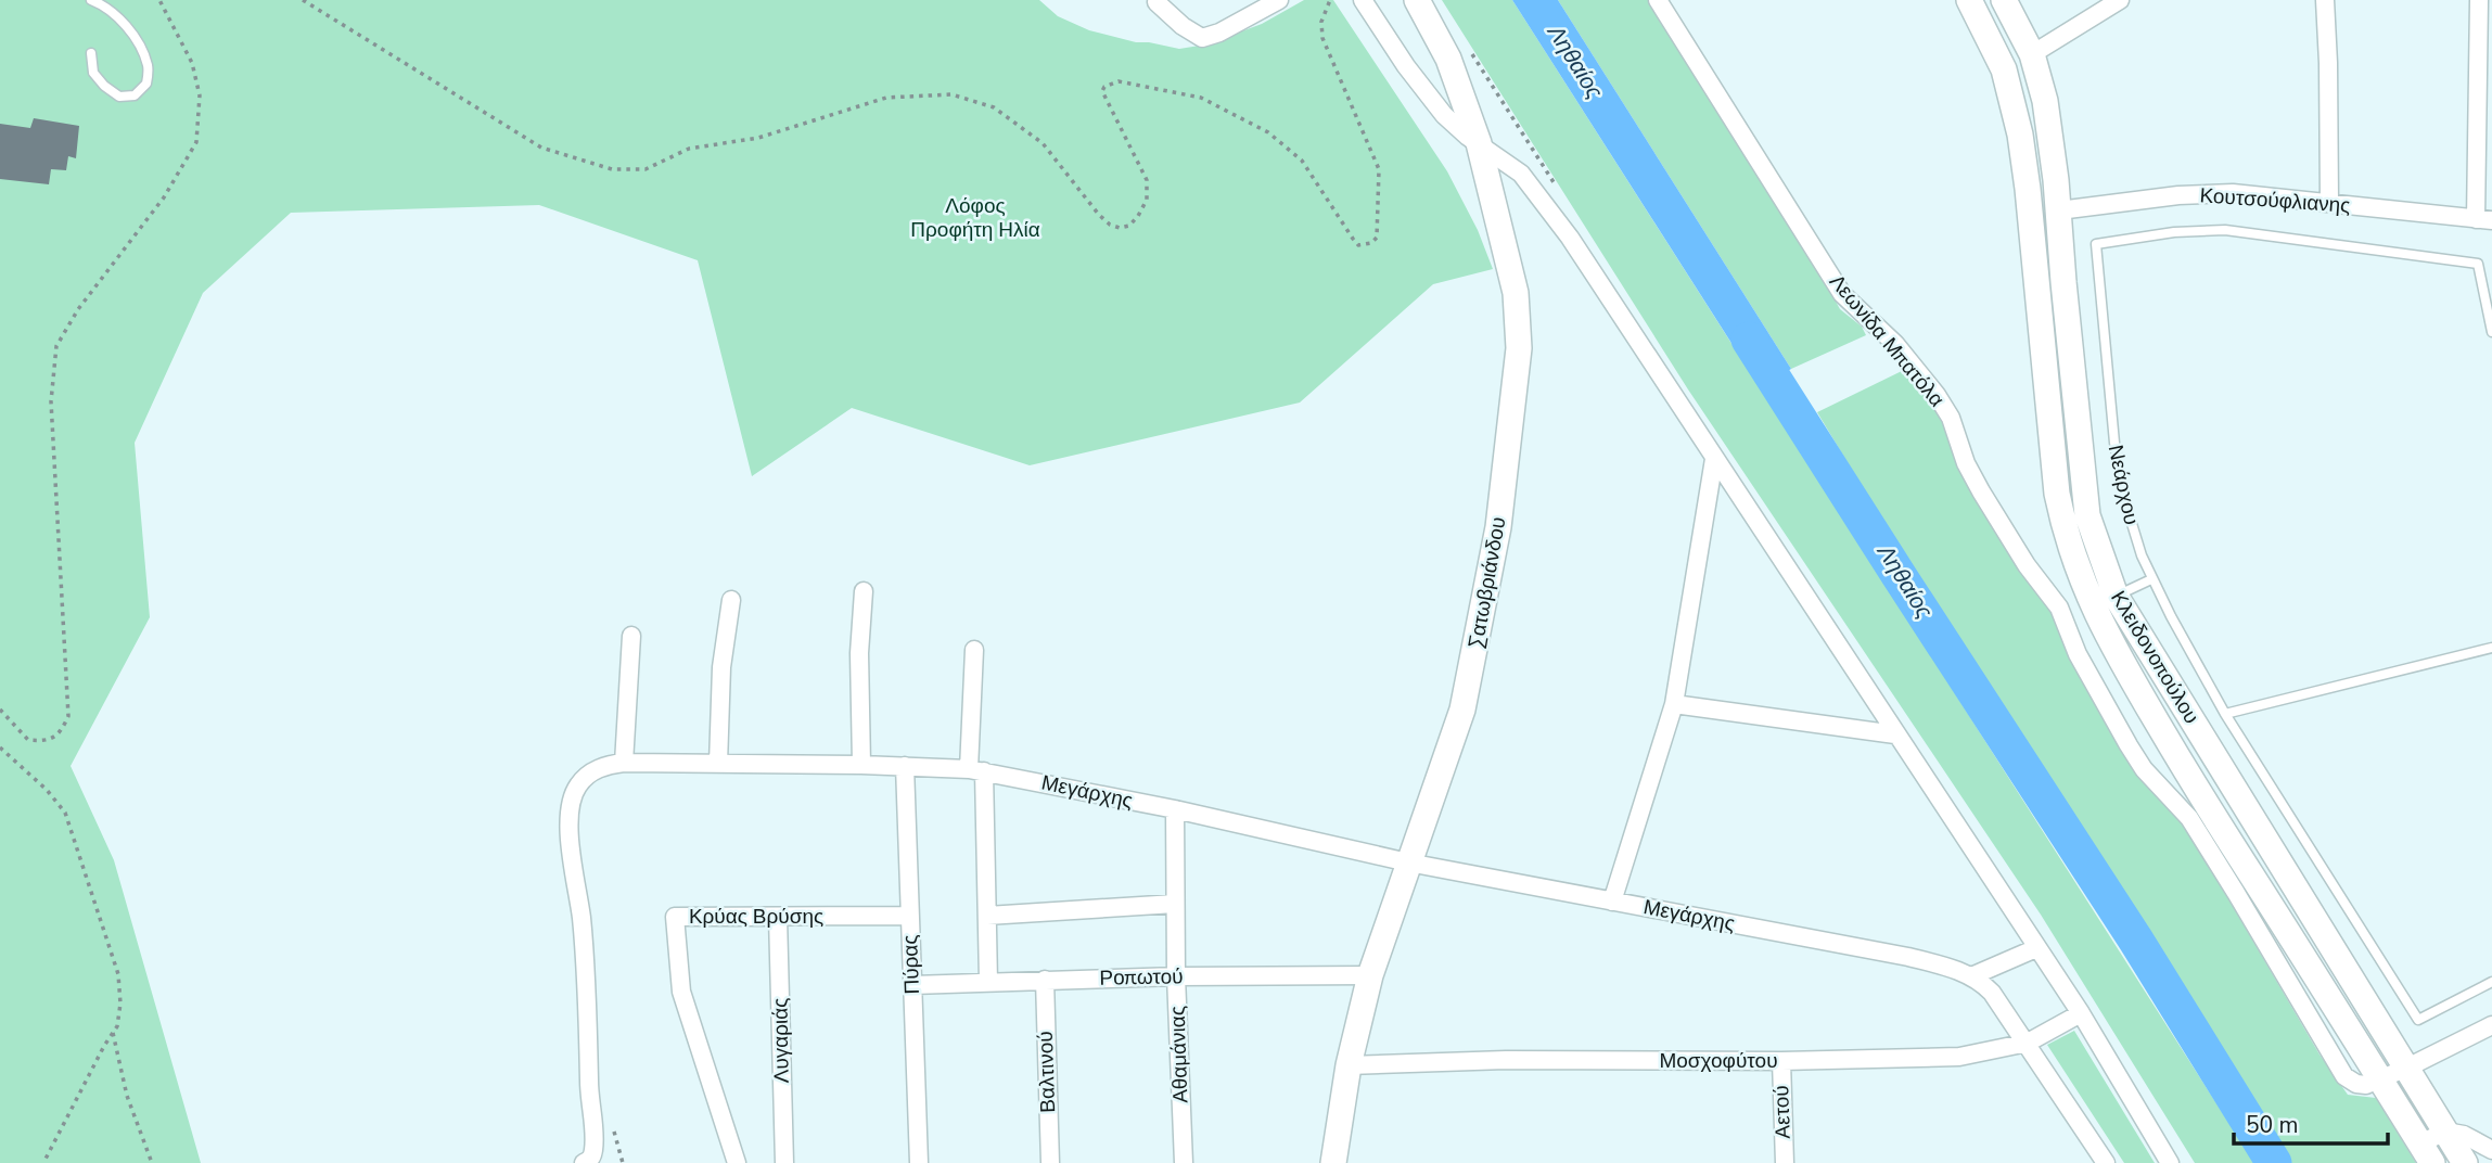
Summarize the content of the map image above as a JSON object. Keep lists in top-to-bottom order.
{
  "streets": {
    "street": [
      "Κουτσούφλιανης",
      "Λεωνίδα Μπατόλα",
      "Σατωβριάνδου",
      "Κλειδονοπούλου",
      "Μεγάρχης",
      "Κρύας Βρύσης",
      "Πύρας",
      "Ροπωτού",
      "Λυγαριάς",
      "Αθαμάνιας",
      "Μοσχοφύτου",
      "Βαλτινού",
      "Αετού"
    ],
    "lane": ["Νεάρχου"]
  },
  "crossings": [
    ["Κουτσούφλιανης", "Κλειδονοπούλου"],
    ["Λεωνίδα Μπατόλα", "Κλειδονοπούλου"],
    ["Σατωβριάνδου", "Μεγάρχης"],
    ["Σατωβριάνδου", "Ροπωτού"],
    ["Σατωβριάνδου", "Μοσχοφύτου"],
    ["Μεγάρχης", "Πύρας"],
    ["Μεγάρχης", "Αθαμάνιας"],
    ["Μεγάρχης", "Μοσχοφύτου"],
    ["Κρύας Βρύσης", "Πύρας"],
    ["Κρύας Βρύσης", "Λυγαριάς"],
    ["Πύρας", "Ροπωτού"],
    ["Ροπωτού", "Αθαμάνιας"],
    ["Ροπωτού", "Βαλτινού"],
    ["Μοσχοφύτου", "Αετού"]
  ],
  "water": ["Ληθαίος"],
  "parks": ["Λόφος Προφήτη Ηλία"],
  "scale_bar": "50 m"
}
